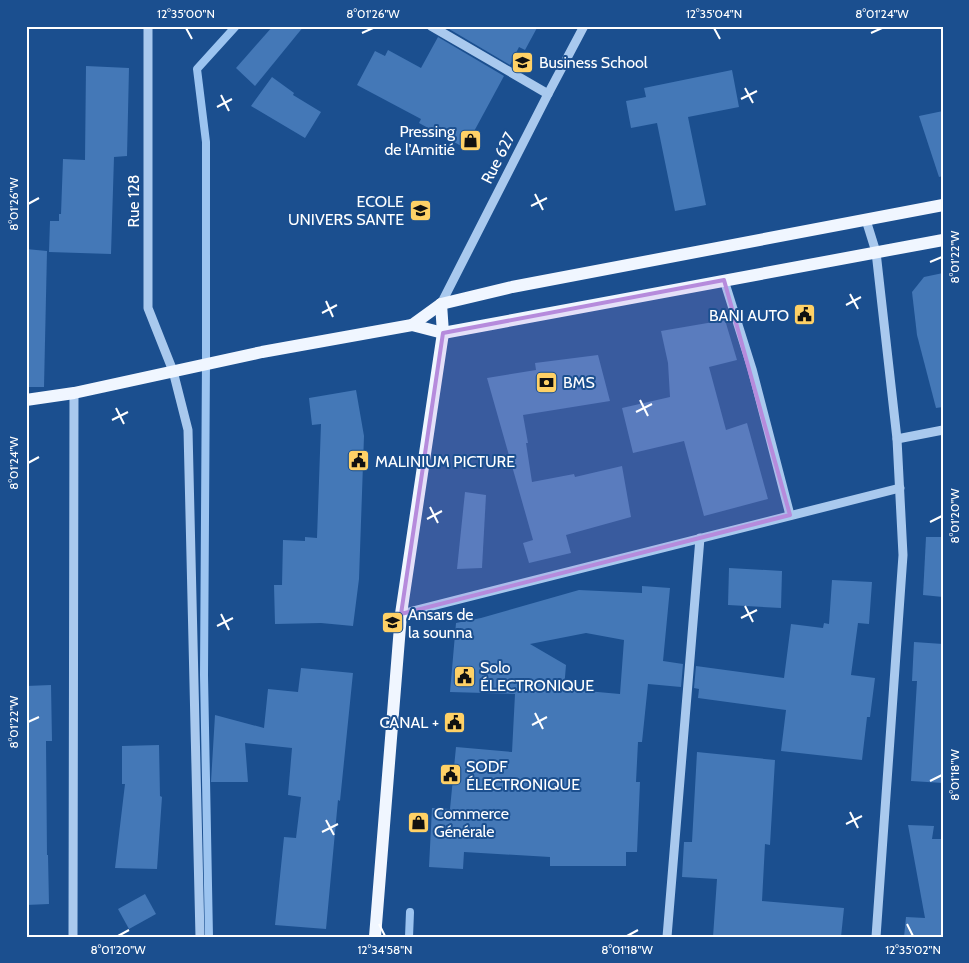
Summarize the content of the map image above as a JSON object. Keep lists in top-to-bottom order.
{
  "streets": {
    "street": ["Rue 627", "Rue 128"]
  },
  "places": {
    "school or university": ["Business School", "ECOLE UNIVERS SANTE", "Ansars de la sounna"],
    "shop": ["Pressing de l'Amitié", "Commerce Générale"],
    "public building": [
      "BANI AUTO",
      "MALINIUM PICTURE",
      "Solo ÉLECTRONIQUE",
      "CANAL +",
      "SODF ÉLECTRONIQUE"
    ],
    "bank": ["BMS"]
  },
  "coordinates": [
    "12°35'00\"N",
    "8°01'26\"W",
    "12°35'04\"N",
    "8°01'24\"W",
    "8°01'22\"W",
    "8°01'20\"W",
    "8°01'18\"W",
    "12°34'58\"N",
    "12°35'02\"N"
  ]
}
